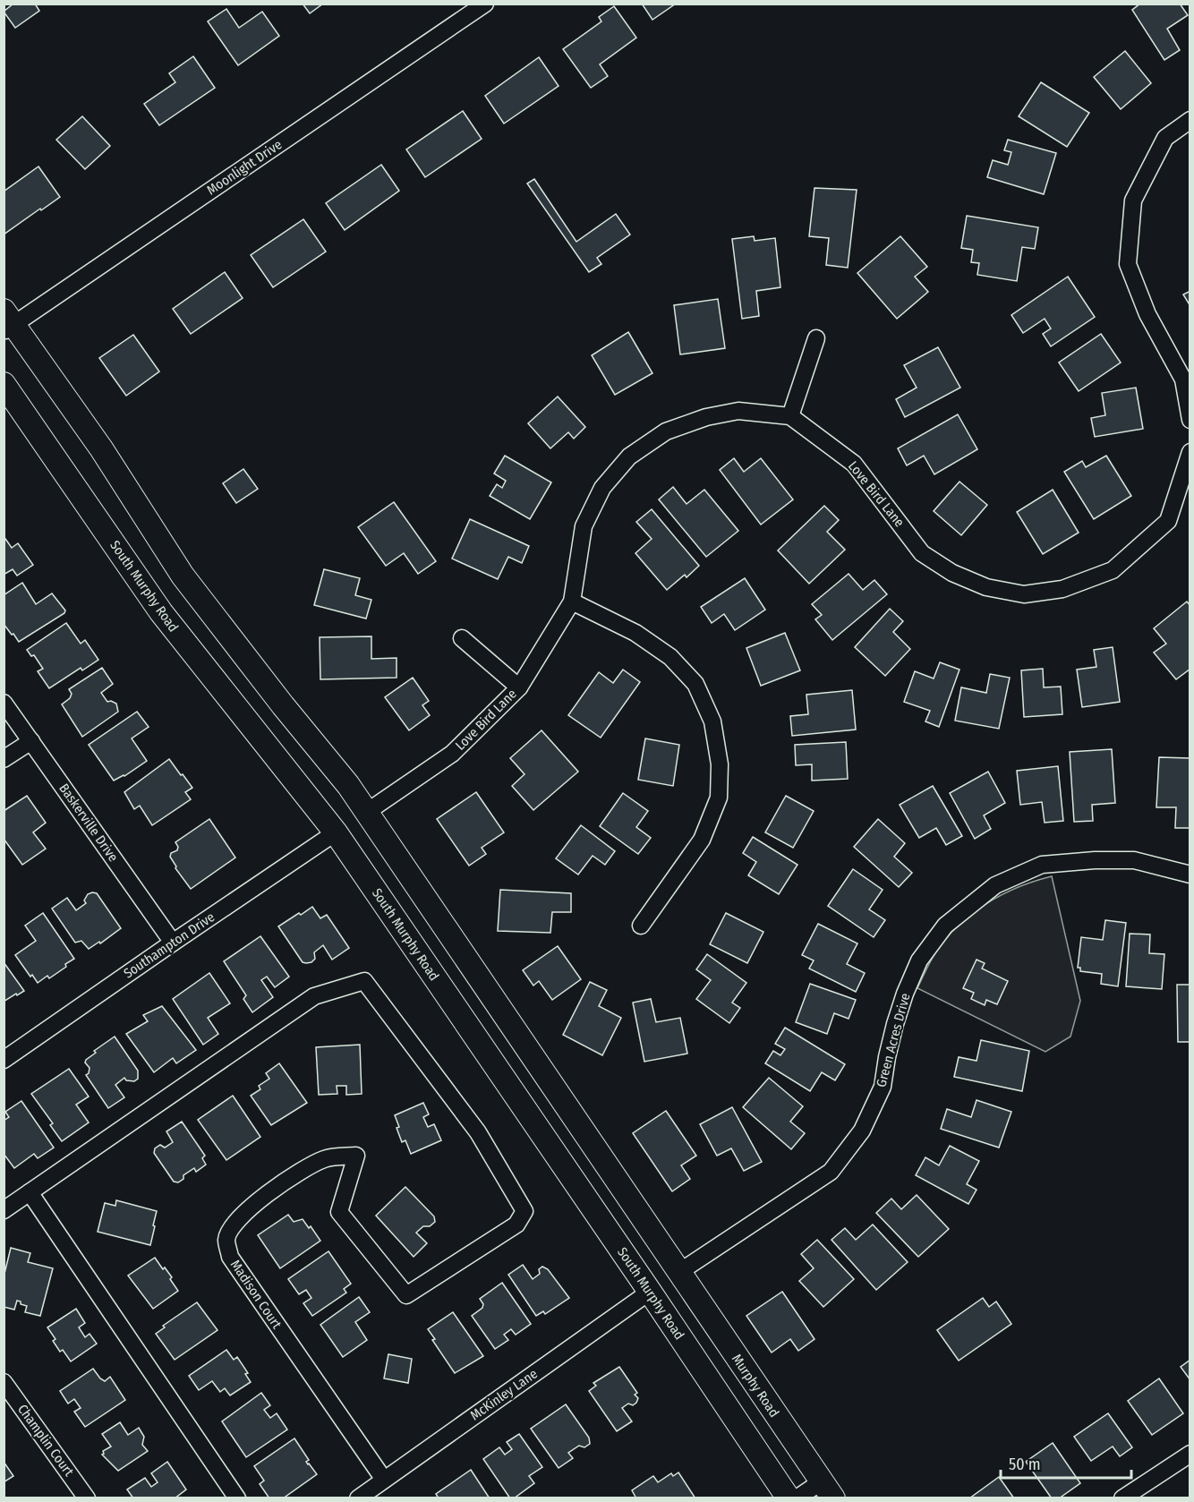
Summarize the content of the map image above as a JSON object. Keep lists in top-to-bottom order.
{
  "streets": {
    "main road": ["South Murphy Road", "Murphy Road"],
    "street": [
      "Moonlight Drive",
      "Love Bird Lane",
      "Baskerville Drive",
      "Southampton Drive",
      "Green Acres Drive",
      "Madison Court",
      "McKinley Lane",
      "Champlin Court"
    ]
  },
  "crossings": [
    ["South Murphy Road", "Southampton Drive"],
    ["South Murphy Road", "McKinley Lane"],
    ["Baskerville Drive", "Southampton Drive"],
    ["Green Acres Drive", "Murphy Road"],
    ["Madison Court", "McKinley Lane"]
  ],
  "scale_bar": "50 m"
}
